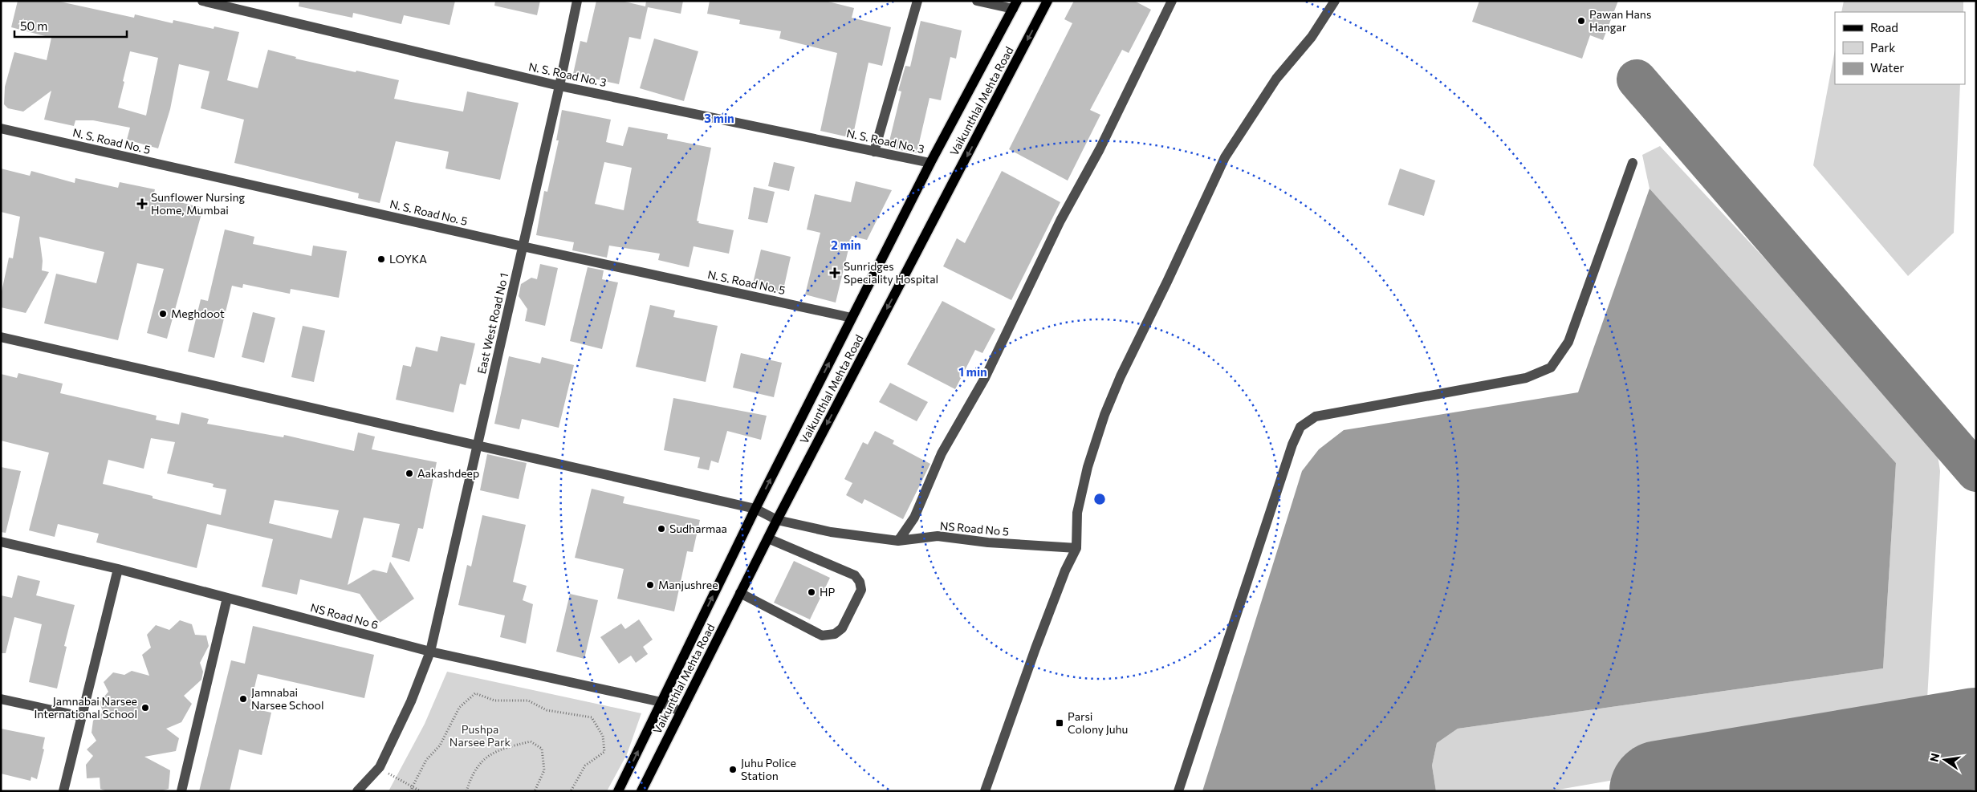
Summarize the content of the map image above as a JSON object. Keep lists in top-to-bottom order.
{
  "streets": {
    "main road": ["Vaikunthlal Mehta Road"],
    "street": [
      "N. S. Road No. 3",
      "N. S. Road No. 5",
      "East West Road No 1",
      "NS Road No 5",
      "NS Road No 6"
    ]
  },
  "crossings": [
    ["N. S. Road No. 3", "Vaikunthlal Mehta Road"],
    ["N. S. Road No. 3", "East West Road No 1"],
    ["Vaikunthlal Mehta Road", "N. S. Road No. 5"],
    ["Vaikunthlal Mehta Road", "NS Road No 5"],
    ["Vaikunthlal Mehta Road", "NS Road No 6"],
    ["N. S. Road No. 5", "East West Road No 1"],
    ["East West Road No 1", "NS Road No 6"]
  ],
  "parks": ["Pushpa Narsee Park"],
  "places": {
    "other": [
      "Pawan Hans Hangar",
      "LOYKA",
      "Meghdoot",
      "Aakashdeep",
      "Sudharmaa",
      "Manjushree",
      "HP",
      "Jamnabai Narsee School",
      "Jamnabai Narsee International School",
      "Juhu Police Station"
    ],
    "health": ["Sunflower Nursing Home, Mumbai", "Sunridges Speciality Hospital"],
    "transit": ["Parsi Colony Juhu"]
  },
  "legend": ["Road", "Park", "Water"],
  "scale_bar": "50 m",
  "north": "left",
  "rings": ["3 min", "2 min", "1 min"]
}
